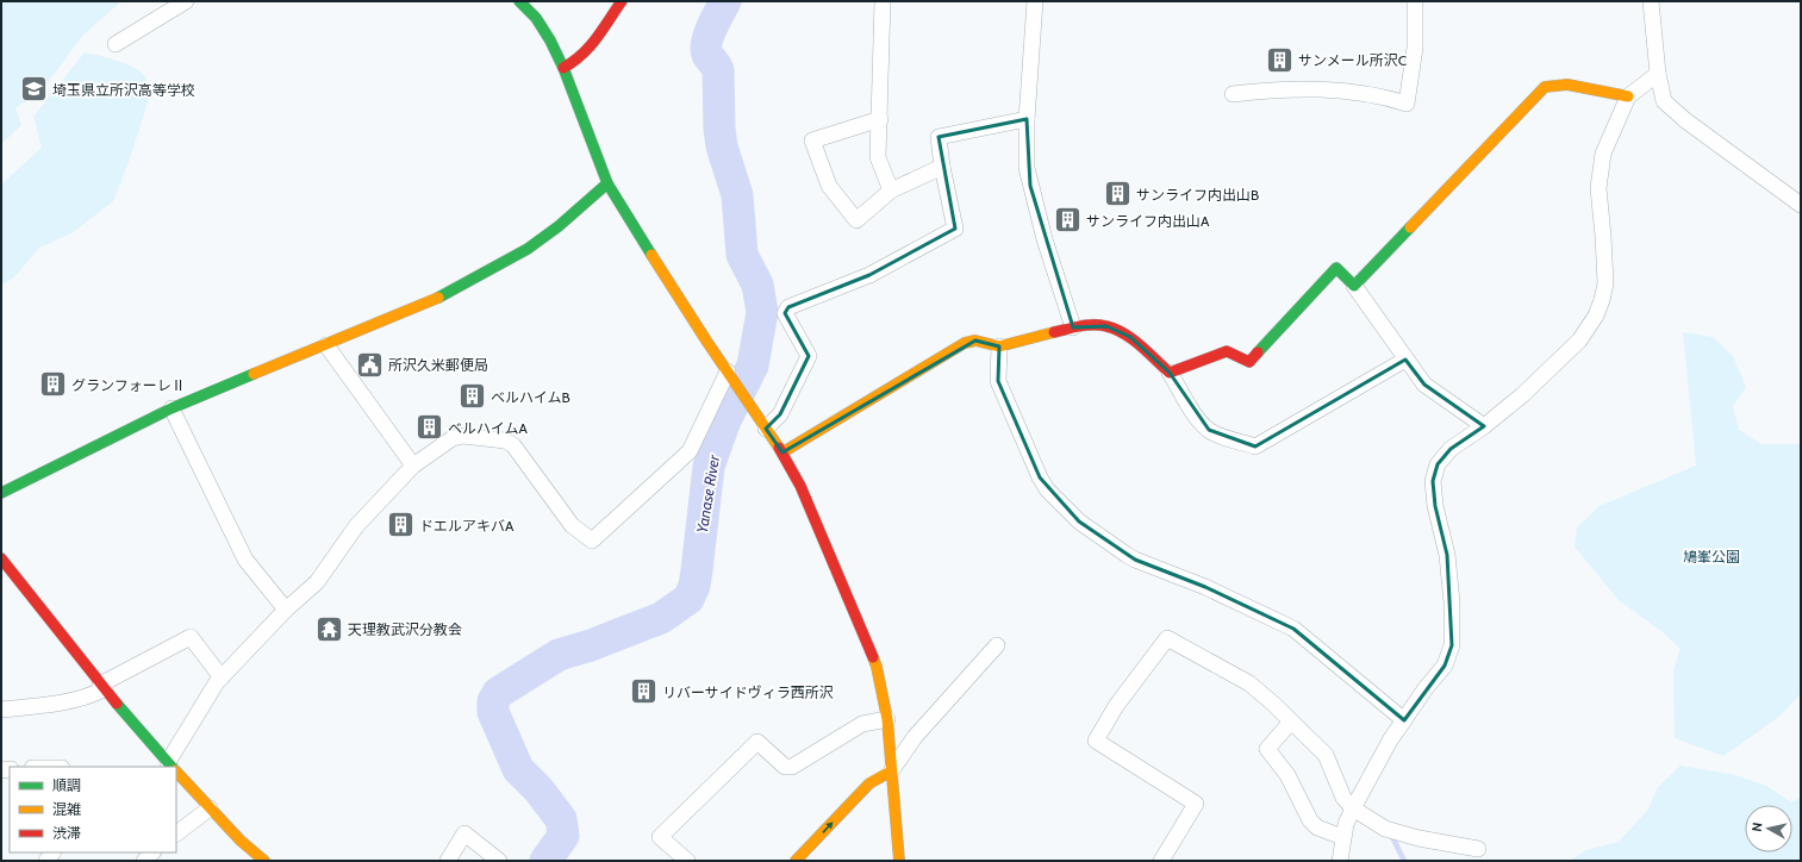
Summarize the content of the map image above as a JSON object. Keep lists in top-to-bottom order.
{
  "water": ["Yanase River"],
  "parks": ["鳩峯公園"],
  "places": {
    "building": [
      "サンメール所沢C",
      "サンライフ内出山B",
      "サンライフ内出山A",
      "グランフォーレⅡ",
      "ベルハイムB",
      "ベルハイムA",
      "ドエルアキバA",
      "リバーサイドヴィラ西所沢"
    ],
    "school or university": ["埼玉県立所沢高等学校"],
    "public building": ["所沢久米郵便局"],
    "temple": ["天理教武沢分教会"]
  },
  "legend": ["順調", "混雑", "渋滞"],
  "north": "left"
}
